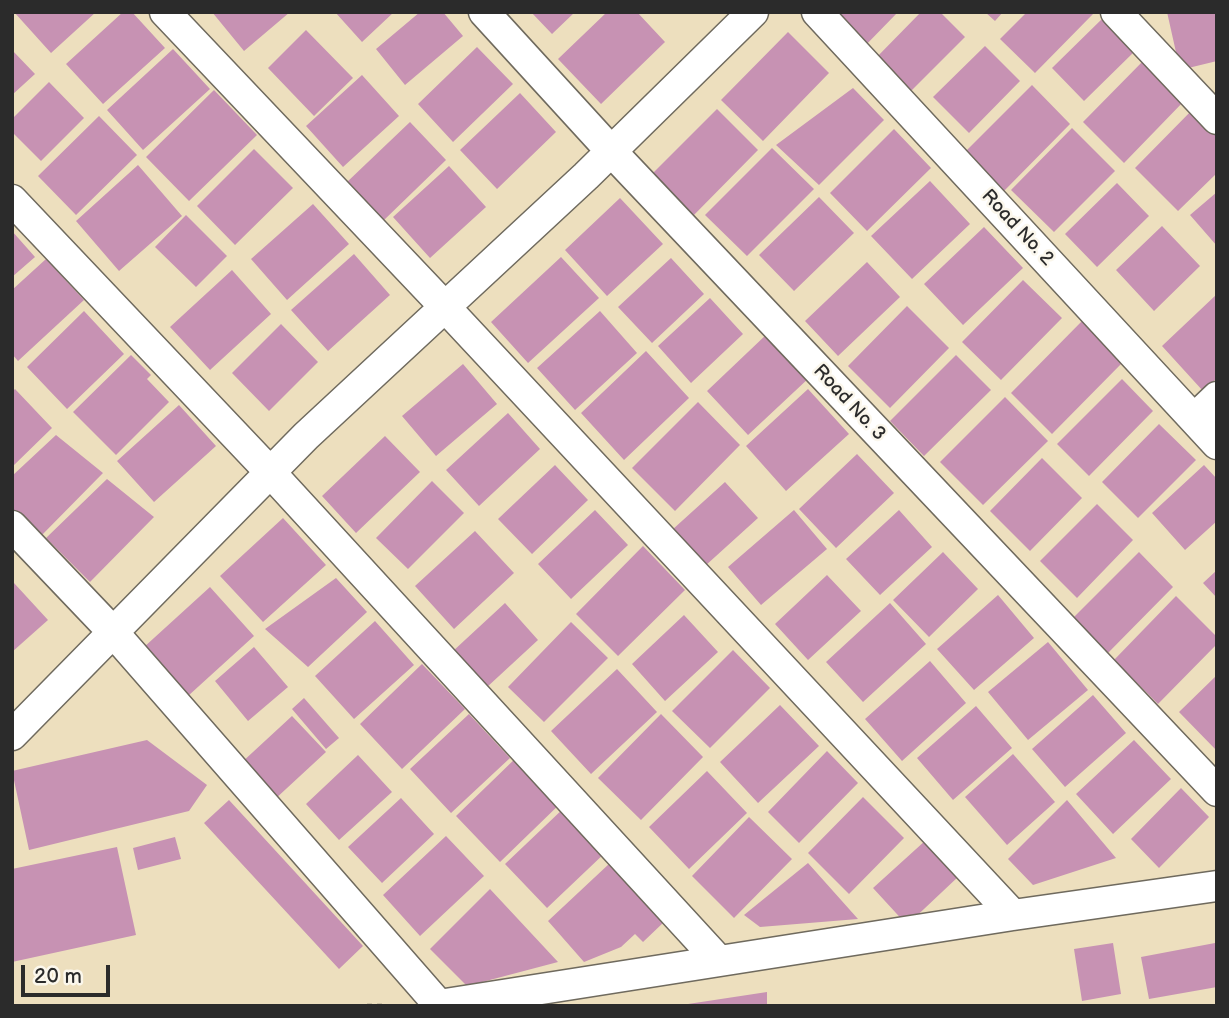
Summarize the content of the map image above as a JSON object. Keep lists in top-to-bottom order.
{
  "streets": {
    "street": ["Road No. 2", "Road No. 3"]
  },
  "scale_bar": "20 m"
}
